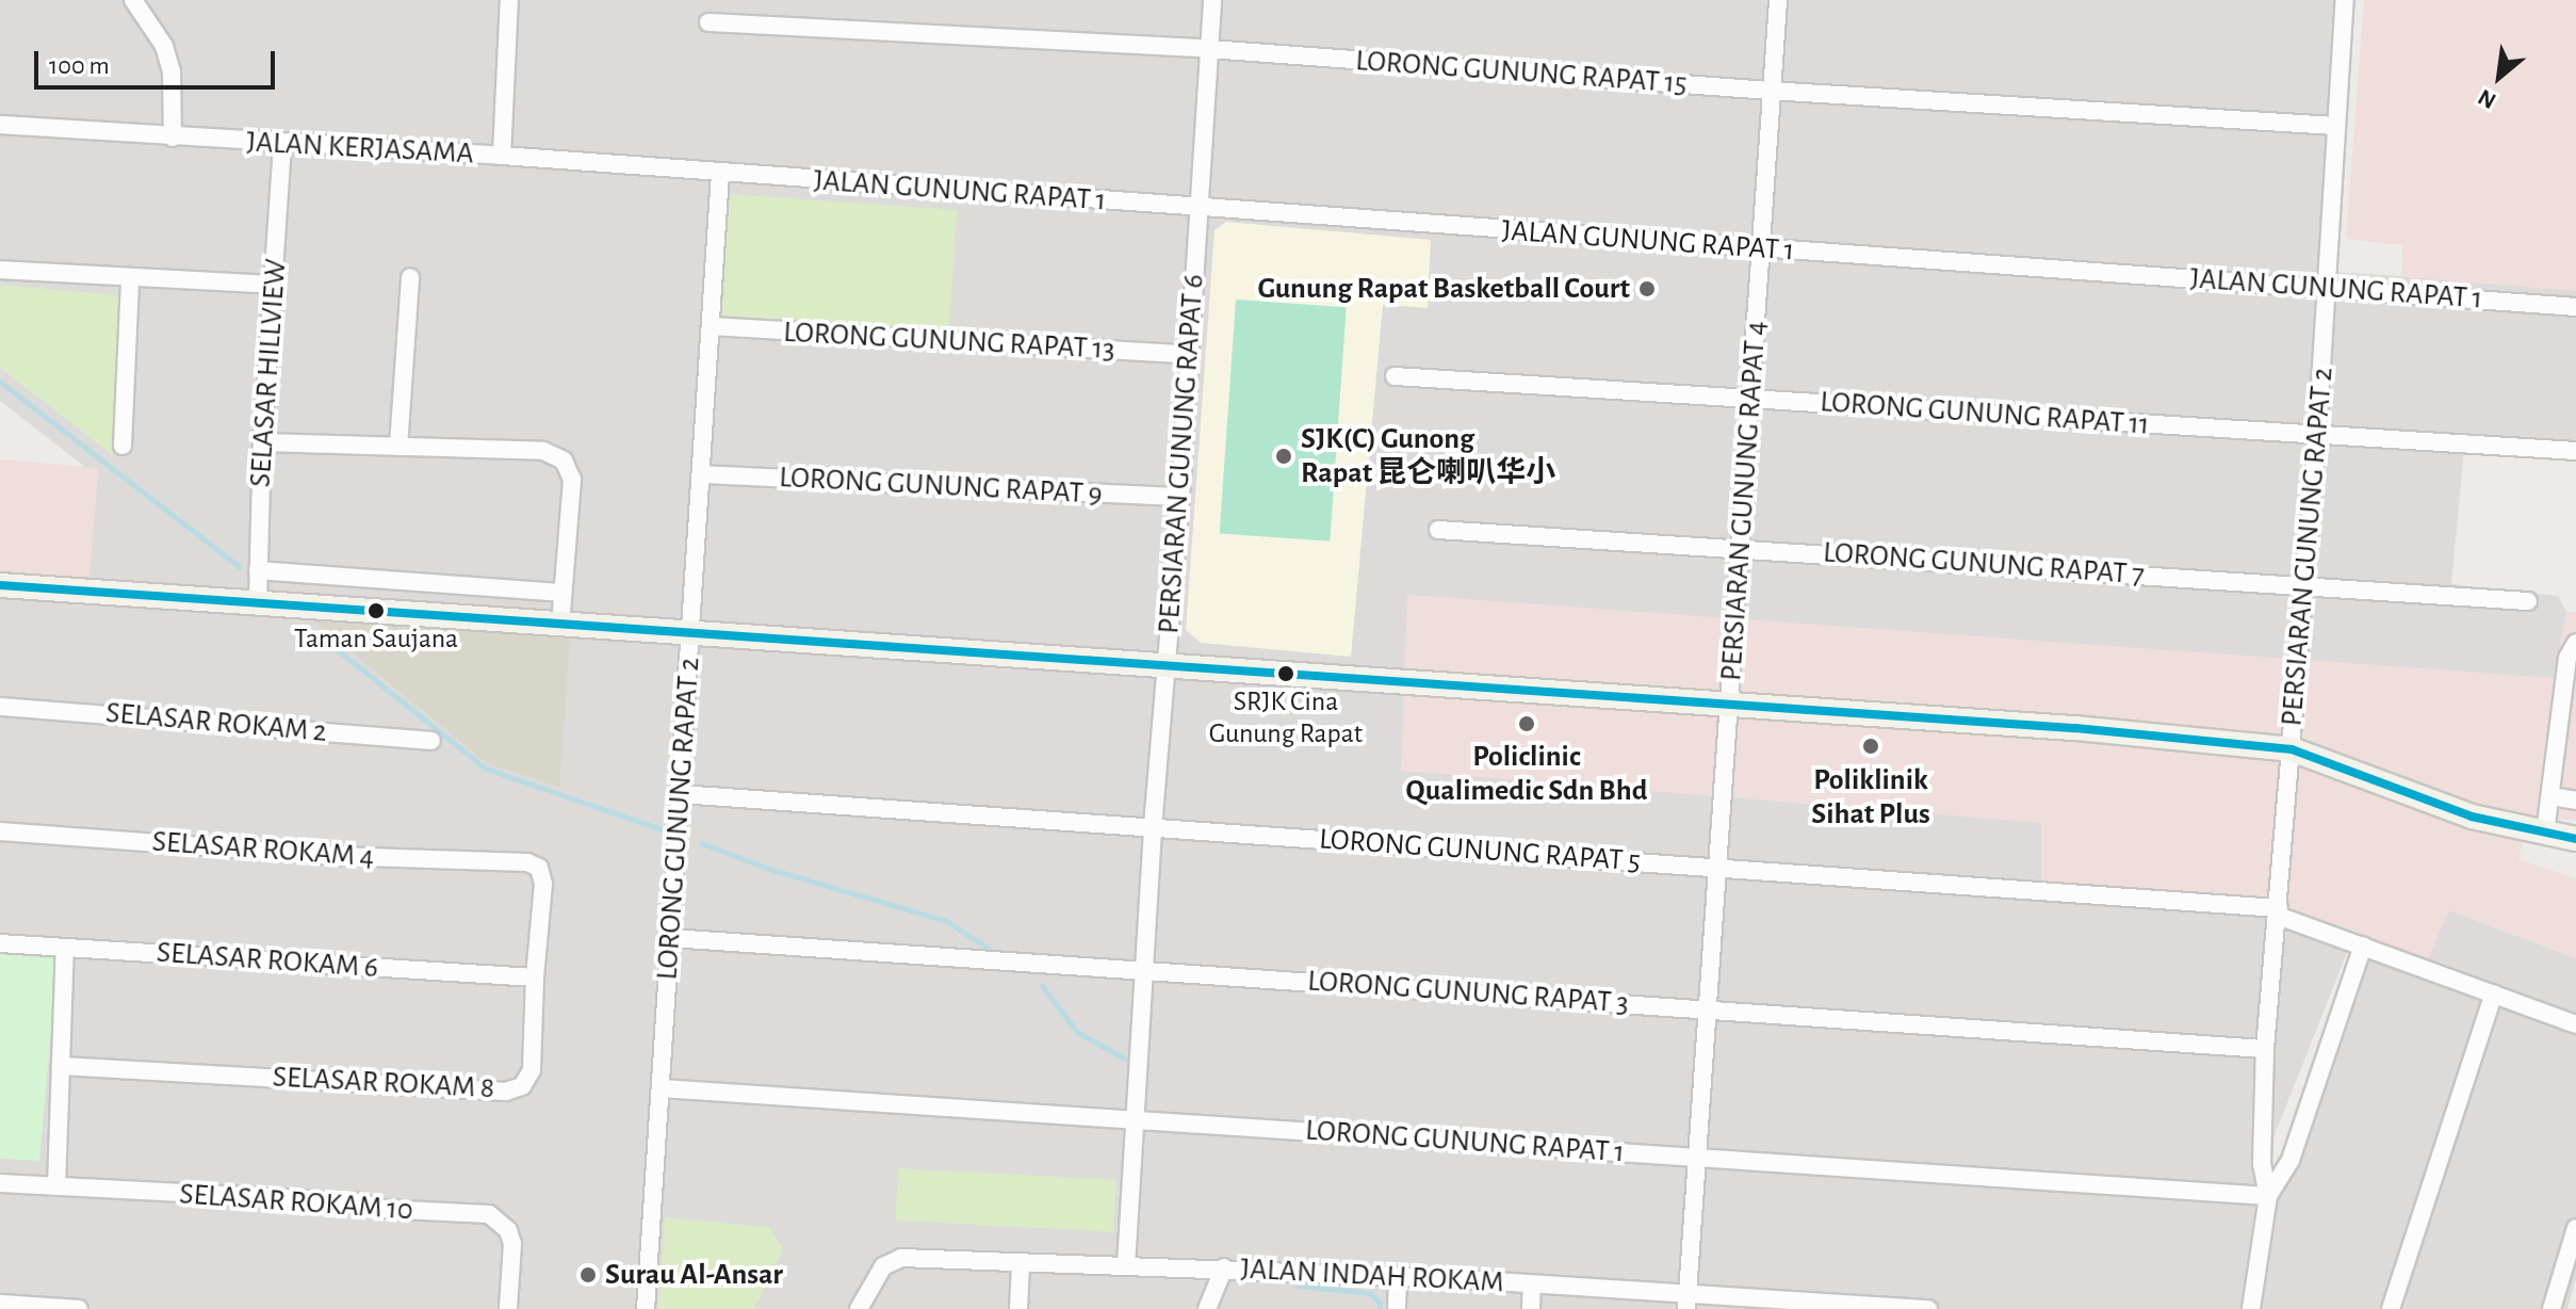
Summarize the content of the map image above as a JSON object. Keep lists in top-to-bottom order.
{
  "streets": {
    "street": [
      "LORONG GUNUNG RAPAT 15",
      "JALAN KERJASAMA",
      "JALAN GUNUNG RAPAT 1",
      "LORONG GUNUNG RAPAT 13",
      "SELASAR HILLVIEW",
      "LORONG GUNUNG RAPAT 11",
      "PERSIARAN GUNUNG RAPAT 6",
      "LORONG GUNUNG RAPAT 9",
      "PERSIARAN GUNUNG RAPAT 4",
      "PERSIARAN GUNUNG RAPAT 2",
      "LORONG GUNUNG RAPAT 7",
      "SELASAR ROKAM 2",
      "LORONG GUNUNG RAPAT 2",
      "SELASAR ROKAM 4",
      "LORONG GUNUNG RAPAT 5",
      "SELASAR ROKAM 6",
      "LORONG GUNUNG RAPAT 3",
      "SELASAR ROKAM 8",
      "LORONG GUNUNG RAPAT 1",
      "SELASAR ROKAM 10",
      "JALAN INDAH ROKAM"
    ]
  },
  "crossings": [
    ["LORONG GUNUNG RAPAT 15", "PERSIARAN GUNUNG RAPAT 6"],
    ["LORONG GUNUNG RAPAT 15", "PERSIARAN GUNUNG RAPAT 4"],
    ["LORONG GUNUNG RAPAT 15", "PERSIARAN GUNUNG RAPAT 2"],
    ["JALAN KERJASAMA", "JALAN GUNUNG RAPAT 1"],
    ["JALAN KERJASAMA", "SELASAR HILLVIEW"],
    ["JALAN KERJASAMA", "LORONG GUNUNG RAPAT 2"],
    ["JALAN GUNUNG RAPAT 1", "PERSIARAN GUNUNG RAPAT 6"],
    ["JALAN GUNUNG RAPAT 1", "PERSIARAN GUNUNG RAPAT 4"],
    ["JALAN GUNUNG RAPAT 1", "PERSIARAN GUNUNG RAPAT 2"],
    ["JALAN GUNUNG RAPAT 1", "LORONG GUNUNG RAPAT 2"],
    ["LORONG GUNUNG RAPAT 13", "PERSIARAN GUNUNG RAPAT 6"],
    ["LORONG GUNUNG RAPAT 13", "LORONG GUNUNG RAPAT 2"],
    ["LORONG GUNUNG RAPAT 11", "PERSIARAN GUNUNG RAPAT 4"],
    ["LORONG GUNUNG RAPAT 11", "PERSIARAN GUNUNG RAPAT 2"],
    ["PERSIARAN GUNUNG RAPAT 6", "LORONG GUNUNG RAPAT 9"],
    ["PERSIARAN GUNUNG RAPAT 6", "LORONG GUNUNG RAPAT 5"],
    ["PERSIARAN GUNUNG RAPAT 6", "LORONG GUNUNG RAPAT 3"],
    ["PERSIARAN GUNUNG RAPAT 6", "LORONG GUNUNG RAPAT 1"],
    ["PERSIARAN GUNUNG RAPAT 6", "JALAN INDAH ROKAM"],
    ["LORONG GUNUNG RAPAT 9", "LORONG GUNUNG RAPAT 2"],
    ["PERSIARAN GUNUNG RAPAT 4", "LORONG GUNUNG RAPAT 7"],
    ["PERSIARAN GUNUNG RAPAT 4", "LORONG GUNUNG RAPAT 5"],
    ["PERSIARAN GUNUNG RAPAT 4", "LORONG GUNUNG RAPAT 3"],
    ["PERSIARAN GUNUNG RAPAT 4", "LORONG GUNUNG RAPAT 1"],
    ["PERSIARAN GUNUNG RAPAT 4", "JALAN INDAH ROKAM"],
    ["PERSIARAN GUNUNG RAPAT 2", "LORONG GUNUNG RAPAT 7"],
    ["PERSIARAN GUNUNG RAPAT 2", "LORONG GUNUNG RAPAT 5"],
    ["PERSIARAN GUNUNG RAPAT 2", "LORONG GUNUNG RAPAT 3"],
    ["PERSIARAN GUNUNG RAPAT 2", "LORONG GUNUNG RAPAT 1"],
    ["LORONG GUNUNG RAPAT 2", "LORONG GUNUNG RAPAT 5"],
    ["LORONG GUNUNG RAPAT 2", "LORONG GUNUNG RAPAT 3"],
    ["LORONG GUNUNG RAPAT 2", "LORONG GUNUNG RAPAT 1"],
    ["SELASAR ROKAM 4", "SELASAR ROKAM 8"],
    ["SELASAR ROKAM 6", "SELASAR ROKAM 8"]
  ],
  "places": [
    "Gunung Rapat Basketball Court",
    "SJK(C) Gunong Rapat 昆仑喇叭华小",
    "Taman Saujana",
    "SRJK Cina Gunung Rapat",
    "Policlinic Qualimedic Sdn Bhd",
    "Poliklinik Sihat Plus",
    "Surau Al-Ansar"
  ],
  "scale_bar": "100 m",
  "north": "bottom left"
}
